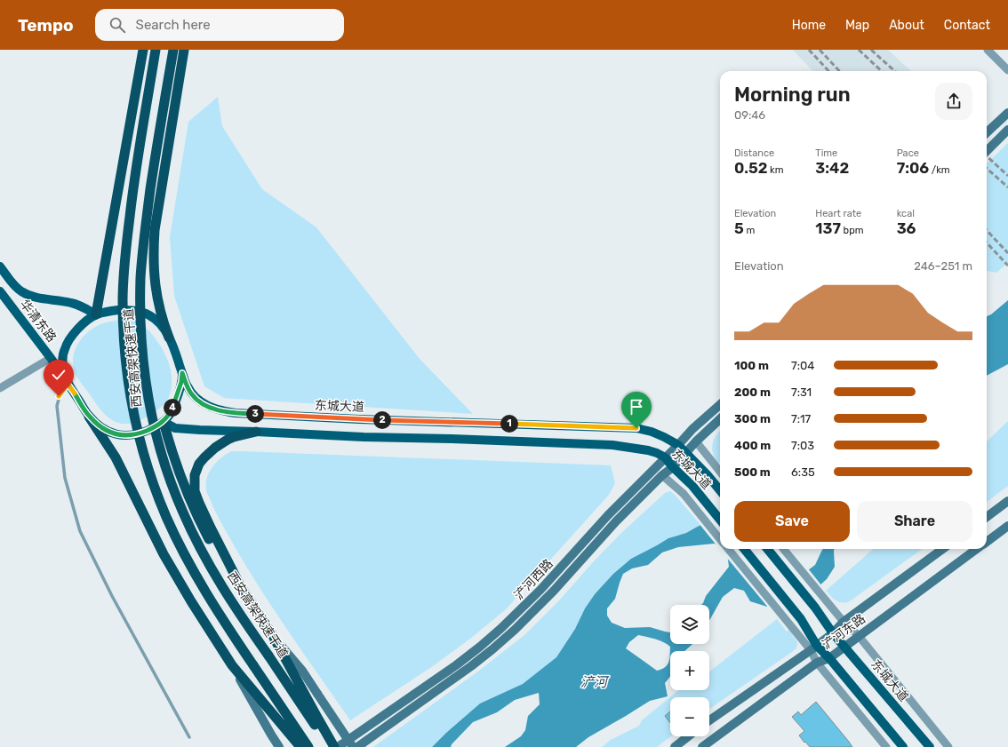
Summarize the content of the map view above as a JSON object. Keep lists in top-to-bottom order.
{
  "streets": {
    "highway": ["西安高架快速干道"],
    "main road": [
      "华清东路",
      "东城大道",
      "浐河西路",
      "浐河东路"
    ]
  },
  "crossings": [
    ["华清东路", "东城大道"],
    ["东城大道", "浐河西路"],
    ["东城大道", "浐河东路"]
  ],
  "water": ["浐河"],
  "page": {
    "header": "Tempo",
    "search": "Search here",
    "nav": [
      "Home",
      "Map",
      "About",
      "Contact"
    ],
    "heading": ["Morning run", "09:46"],
    "stats": [
      ["Distance", "0.52 km"],
      ["Time", "3:42"],
      ["Pace", "7:06 /km"],
      ["Elevation", "5 m"],
      ["Heart rate", "137 bpm"],
      ["kcal", "36"]
    ],
    "chart": ["Elevation", "246–251 m"],
    "list": [
      {
        "name": "100 m",
        "note": "7:04"
      },
      {
        "name": "200 m",
        "note": "7:31"
      },
      {
        "name": "300 m",
        "note": "7:17"
      },
      {
        "name": "400 m",
        "note": "7:03"
      },
      {
        "name": "500 m",
        "note": "6:35"
      }
    ],
    "pins": [
      "4",
      "3",
      "2",
      "1"
    ],
    "buttons": ["Save", "Share"],
    "map_buttons": ["+", "−"]
  }
}
